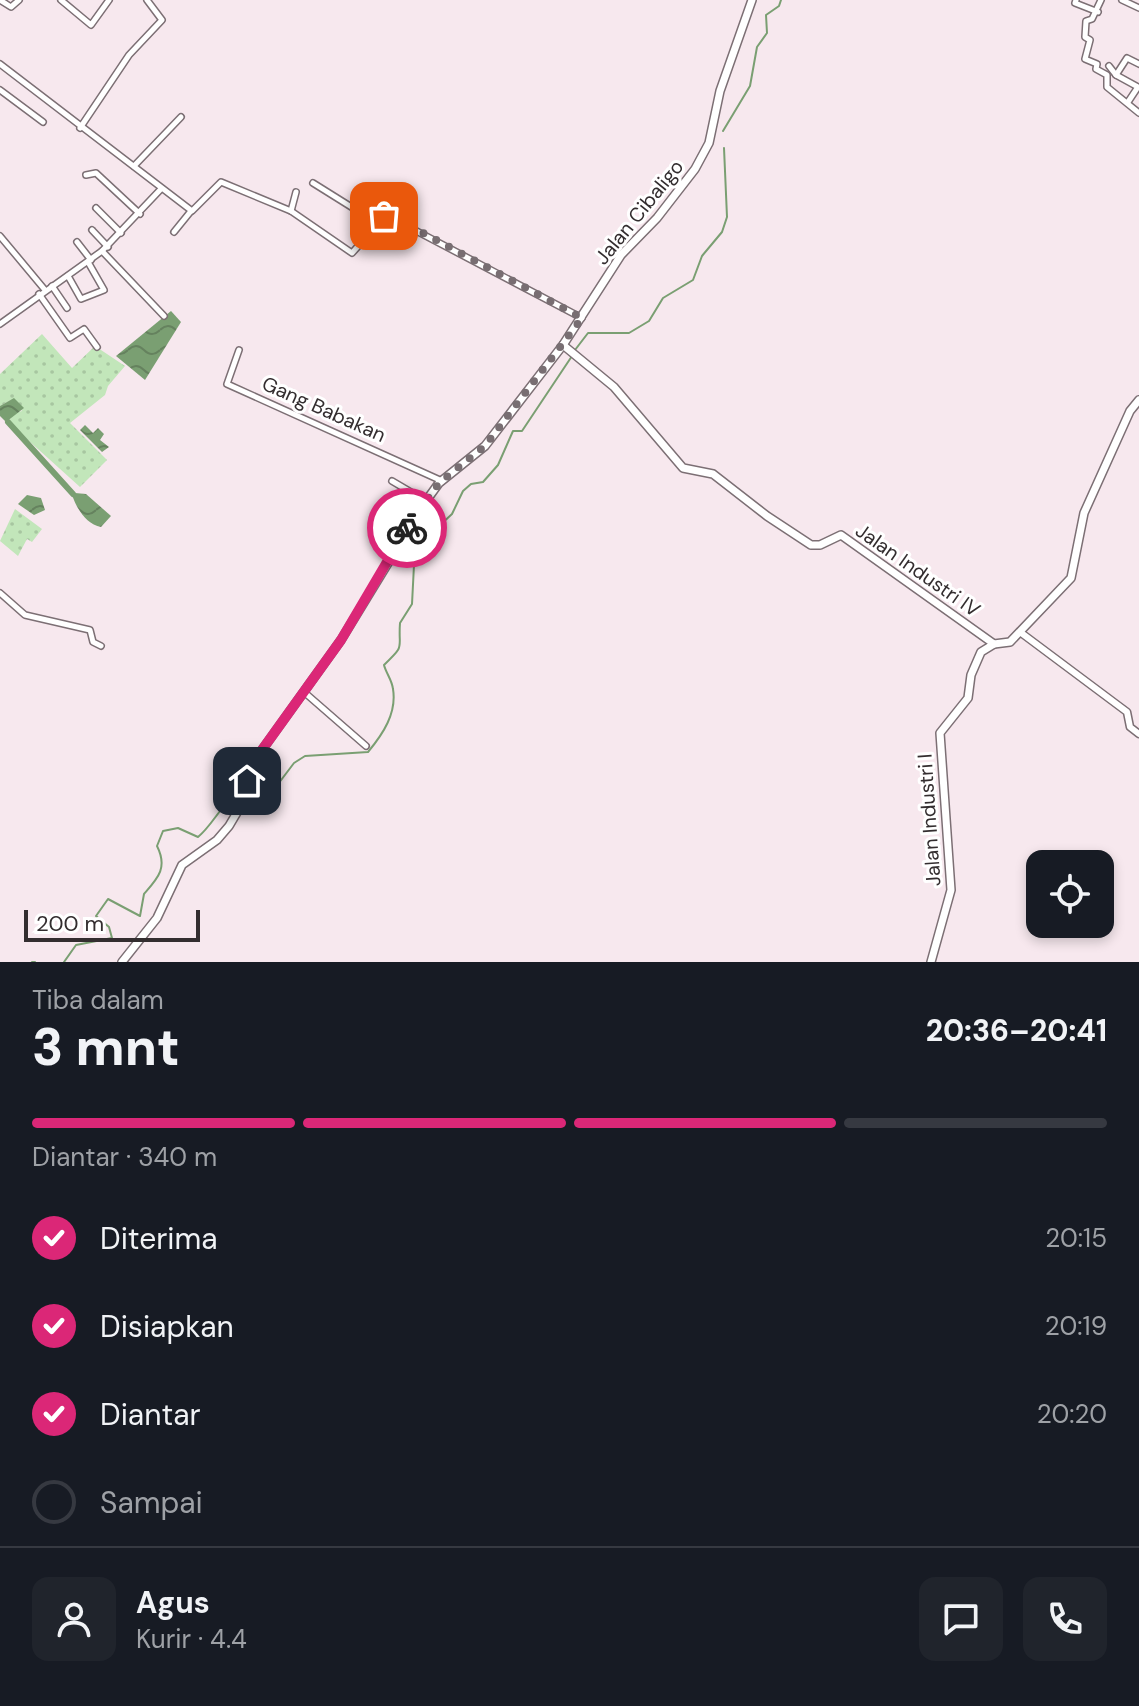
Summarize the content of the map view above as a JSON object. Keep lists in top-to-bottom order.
{
  "streets": {
    "main road": ["Jalan Cibaligo", "Jalan Industri IV", "Jalan Industri I"],
    "street": ["Gang Babakan"]
  },
  "crossings": [
    ["Jalan Cibaligo", "Gang Babakan"],
    ["Jalan Cibaligo", "Jalan Industri IV"],
    ["Jalan Industri IV", "Jalan Industri I"]
  ],
  "scale_bar": "200 m",
  "page": {
    "scale": "200 m",
    "heading": ["3 mnt", "Tiba dalam", "20:36–20:41"],
    "panel": ["Agus", "Kurir · 4.4"],
    "bar": "Diantar · 340 m",
    "list": [
      ["Diterima", "20:15"],
      ["Disiapkan", "20:19"],
      ["Diantar", "20:20"],
      "Sampai"
    ]
  }
}
